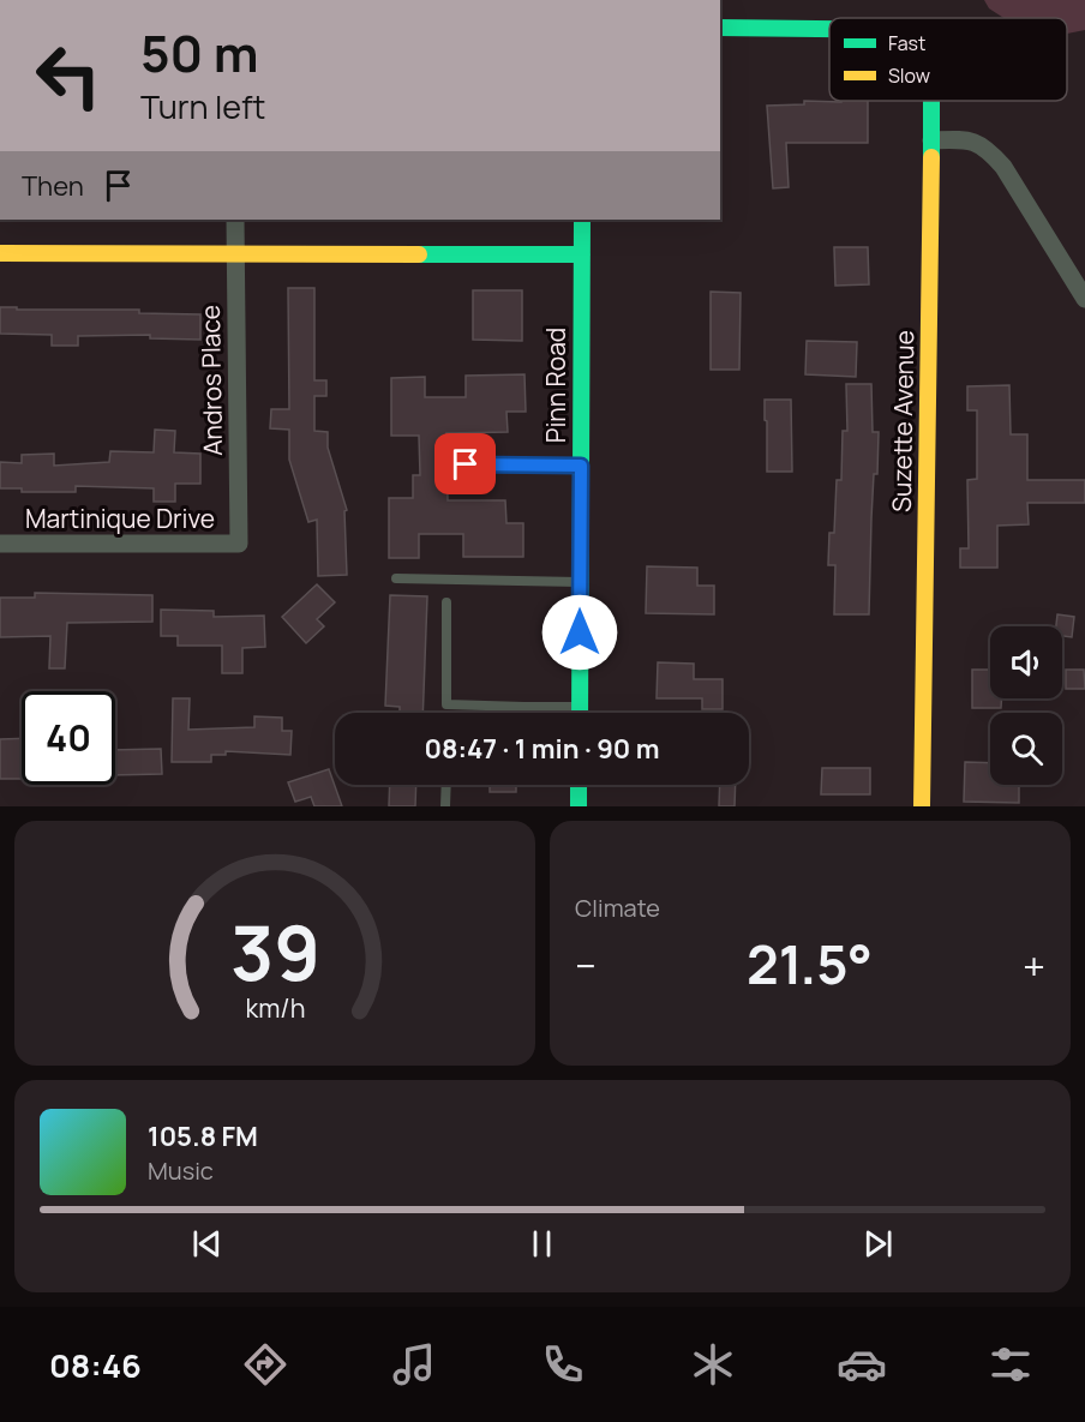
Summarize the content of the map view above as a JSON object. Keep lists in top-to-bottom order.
{
  "streets": {
    "street": [
      "Andros Place",
      "Pinn Road",
      "Suzette Avenue",
      "Martinique Drive"
    ]
  },
  "crossings": [
    ["Andros Place", "Martinique Drive"]
  ],
  "legend": ["Fast", "Slow"],
  "page": {
    "turn": ["50 m", "Turn left"],
    "then": "Then",
    "limit": "40",
    "trip": "08:47 · 1 min · 90 m",
    "tile": "Climate",
    "heat": ["−", "21.5°", "+"],
    "song": ["105.8 FM", "Music"],
    "tabs": "08:46",
    "gauge": ["39", "km/h"]
  }
}
